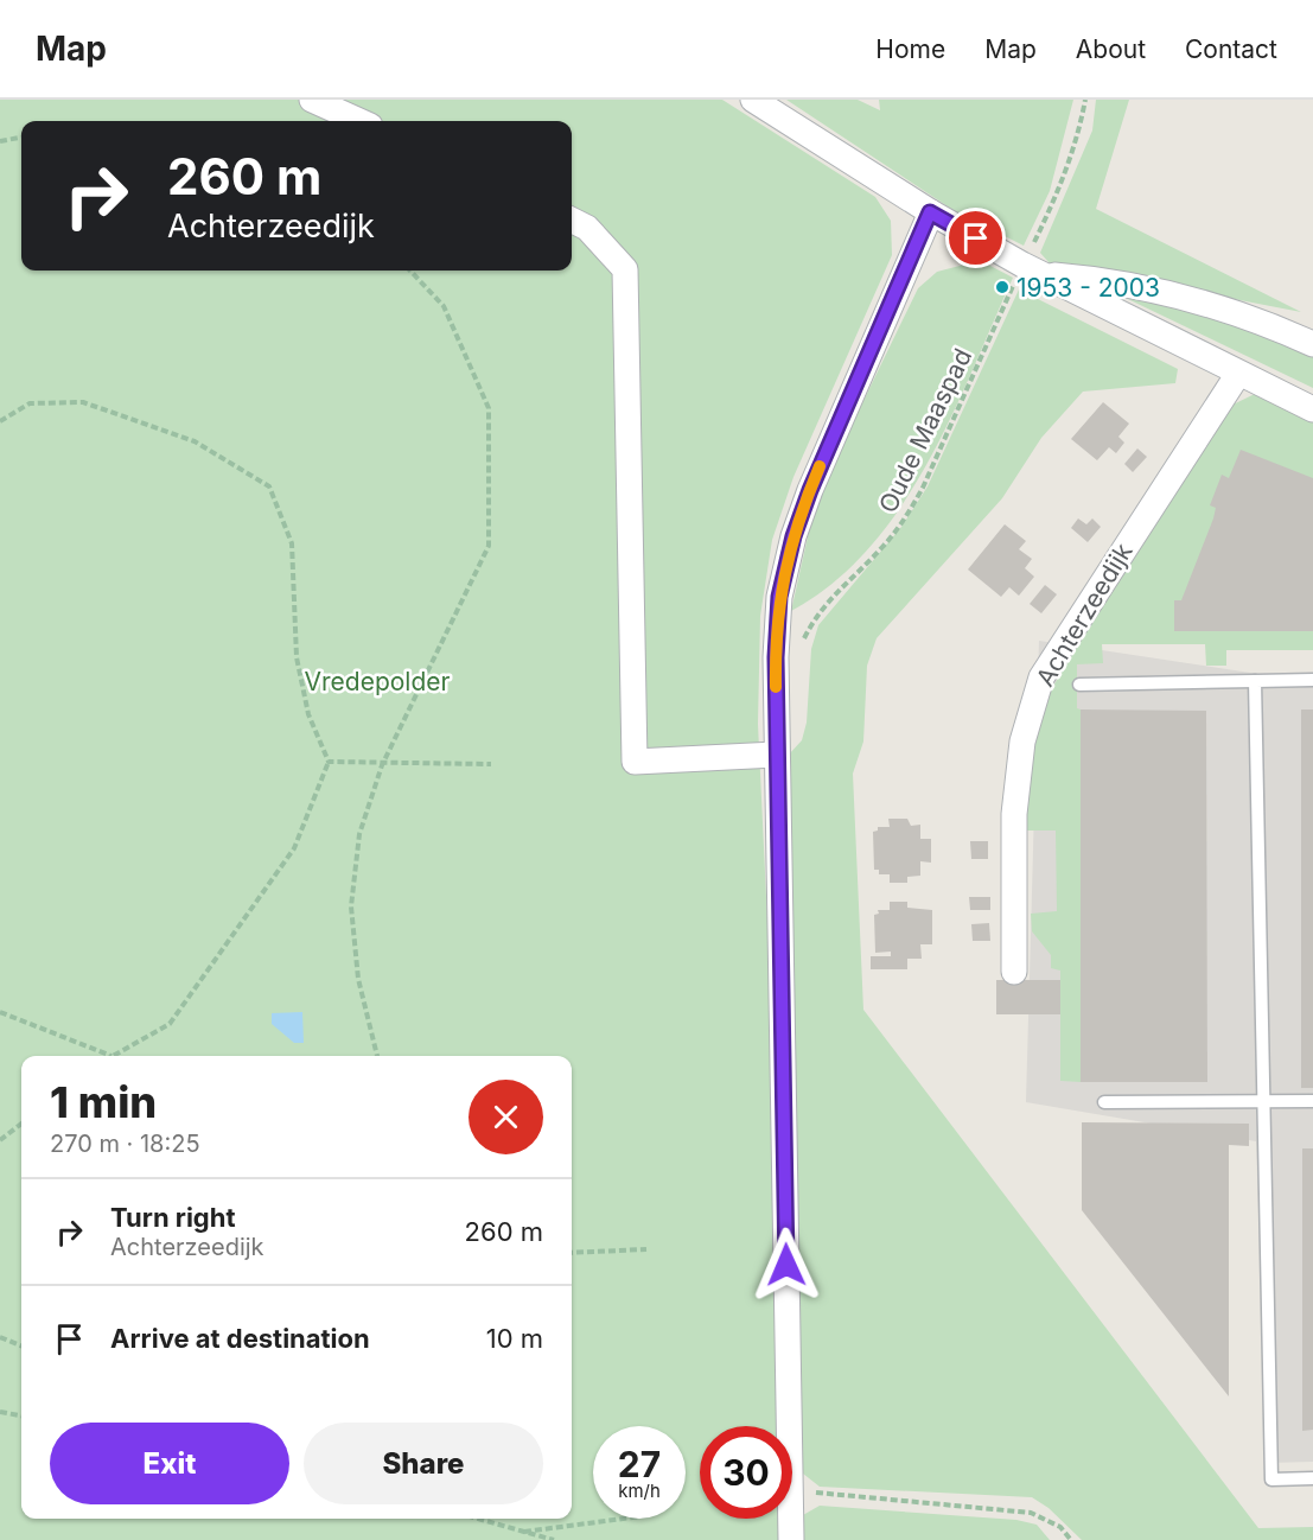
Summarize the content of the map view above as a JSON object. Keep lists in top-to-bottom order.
{
  "streets": {
    "street": ["Achterzeedijk"],
    "path": ["Oude Maaspad"]
  },
  "parks": ["Vredepolder"],
  "places": ["1953 - 2003"],
  "page": {
    "header": "Map",
    "nav": [
      "Home",
      "Map",
      "About",
      "Contact"
    ],
    "turn": ["260 m", "Achterzeedijk"],
    "heading": ["1 min", "270 m · 18:25"],
    "list": [
      {
        "name": "Turn right",
        "note": "Achterzeedijk",
        "value": "260 m"
      },
      {
        "name": "Arrive at destination",
        "value": "10 m"
      }
    ],
    "buttons": ["Exit", "Share"],
    "speed": "27 km/h",
    "limit": "30"
  }
}
